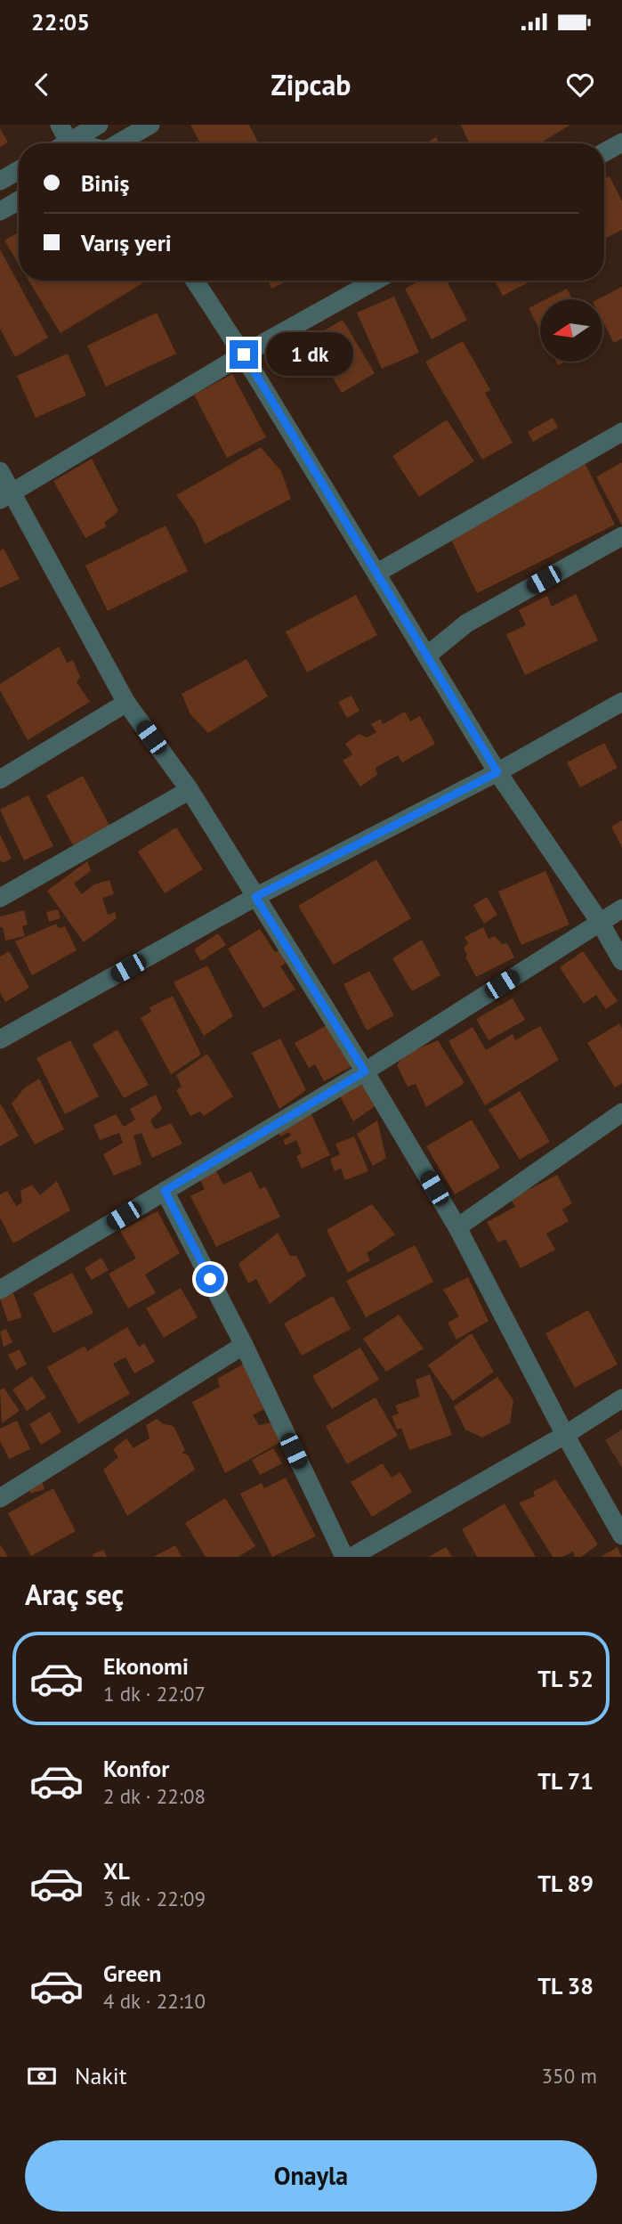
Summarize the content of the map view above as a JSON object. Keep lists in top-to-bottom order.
{
  "north": "left",
  "page": {
    "status": "22:05",
    "header": "Zipcab",
    "banner": ["Biniş", "Varış yeri"],
    "bubble": "1 dk",
    "heading": "Araç seç",
    "list": [
      {
        "name": "Ekonomi",
        "note": "1 dk · 22:07",
        "value": "TL 52"
      },
      {
        "name": "Konfor",
        "note": "2 dk · 22:08",
        "value": "TL 71"
      },
      {
        "name": "XL",
        "note": "3 dk · 22:09",
        "value": "TL 89"
      },
      {
        "name": "Green",
        "note": "4 dk · 22:10",
        "value": "TL 38"
      }
    ],
    "pay": ["Nakit", "350 m"],
    "buttons": "Onayla"
  }
}
